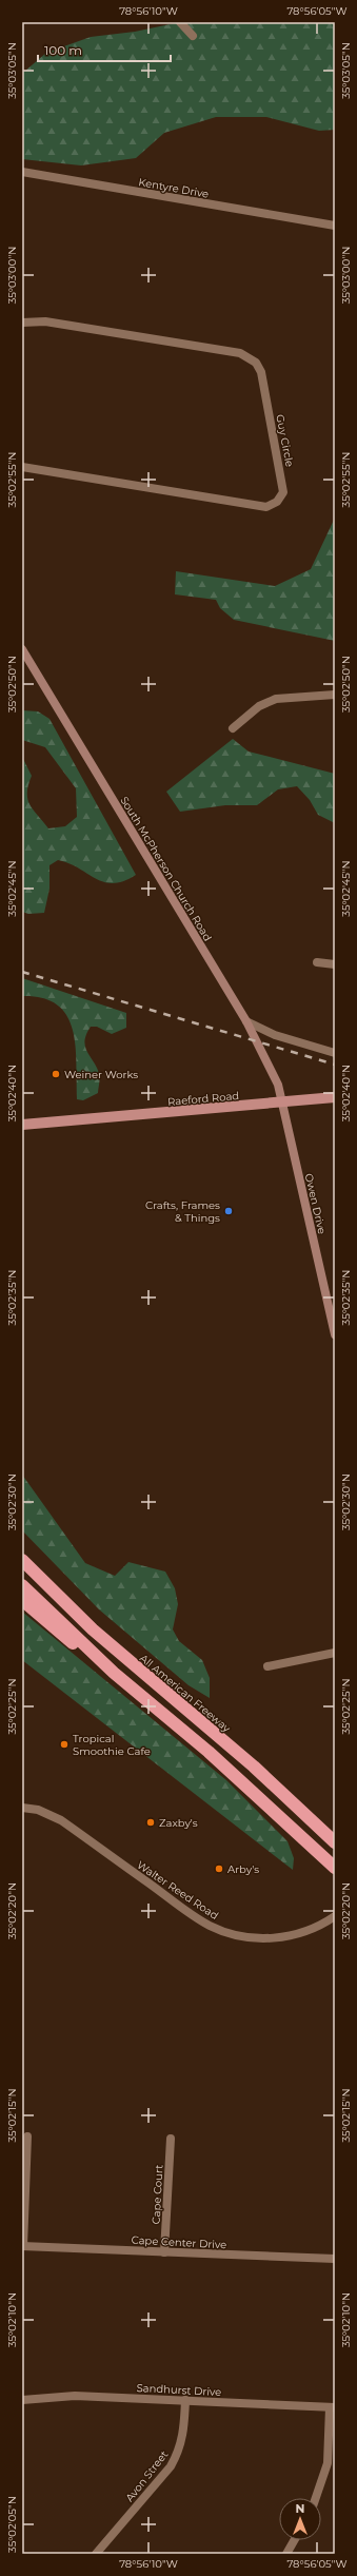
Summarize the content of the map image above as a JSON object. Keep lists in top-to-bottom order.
{
  "streets": {
    "highway": ["All American Freeway"],
    "main road": ["South McPherson Church Road", "Raeford Road", "Owen Drive"],
    "street": [
      "Kentyre Drive",
      "Guy Circle",
      "Walter Reed Road",
      "Cape Court",
      "Cape Center Drive",
      "Sandhurst Drive",
      "Avon Street"
    ]
  },
  "crossings": [
    ["South McPherson Church Road", "Raeford Road"],
    ["South McPherson Church Road", "Owen Drive"],
    ["Raeford Road", "Owen Drive"],
    ["Cape Court", "Cape Center Drive"],
    ["Sandhurst Drive", "Avon Street"]
  ],
  "places": [
    "Weiner Works",
    "Crafts, Frames & Things",
    "Tropical Smoothie Cafe",
    "Zaxby's",
    "Arby's"
  ],
  "scale_bar": "100 m",
  "north": "top",
  "coordinates": [
    "78°56'10\"W",
    "78°56'05\"W",
    "35°03'05\"N",
    "35°03'00\"N",
    "35°02'55\"N",
    "35°02'50\"N",
    "35°02'45\"N",
    "35°02'40\"N",
    "35°02'35\"N",
    "35°02'30\"N",
    "35°02'25\"N",
    "35°02'20\"N",
    "35°02'15\"N",
    "35°02'10\"N",
    "35°02'05\"N"
  ]
}
